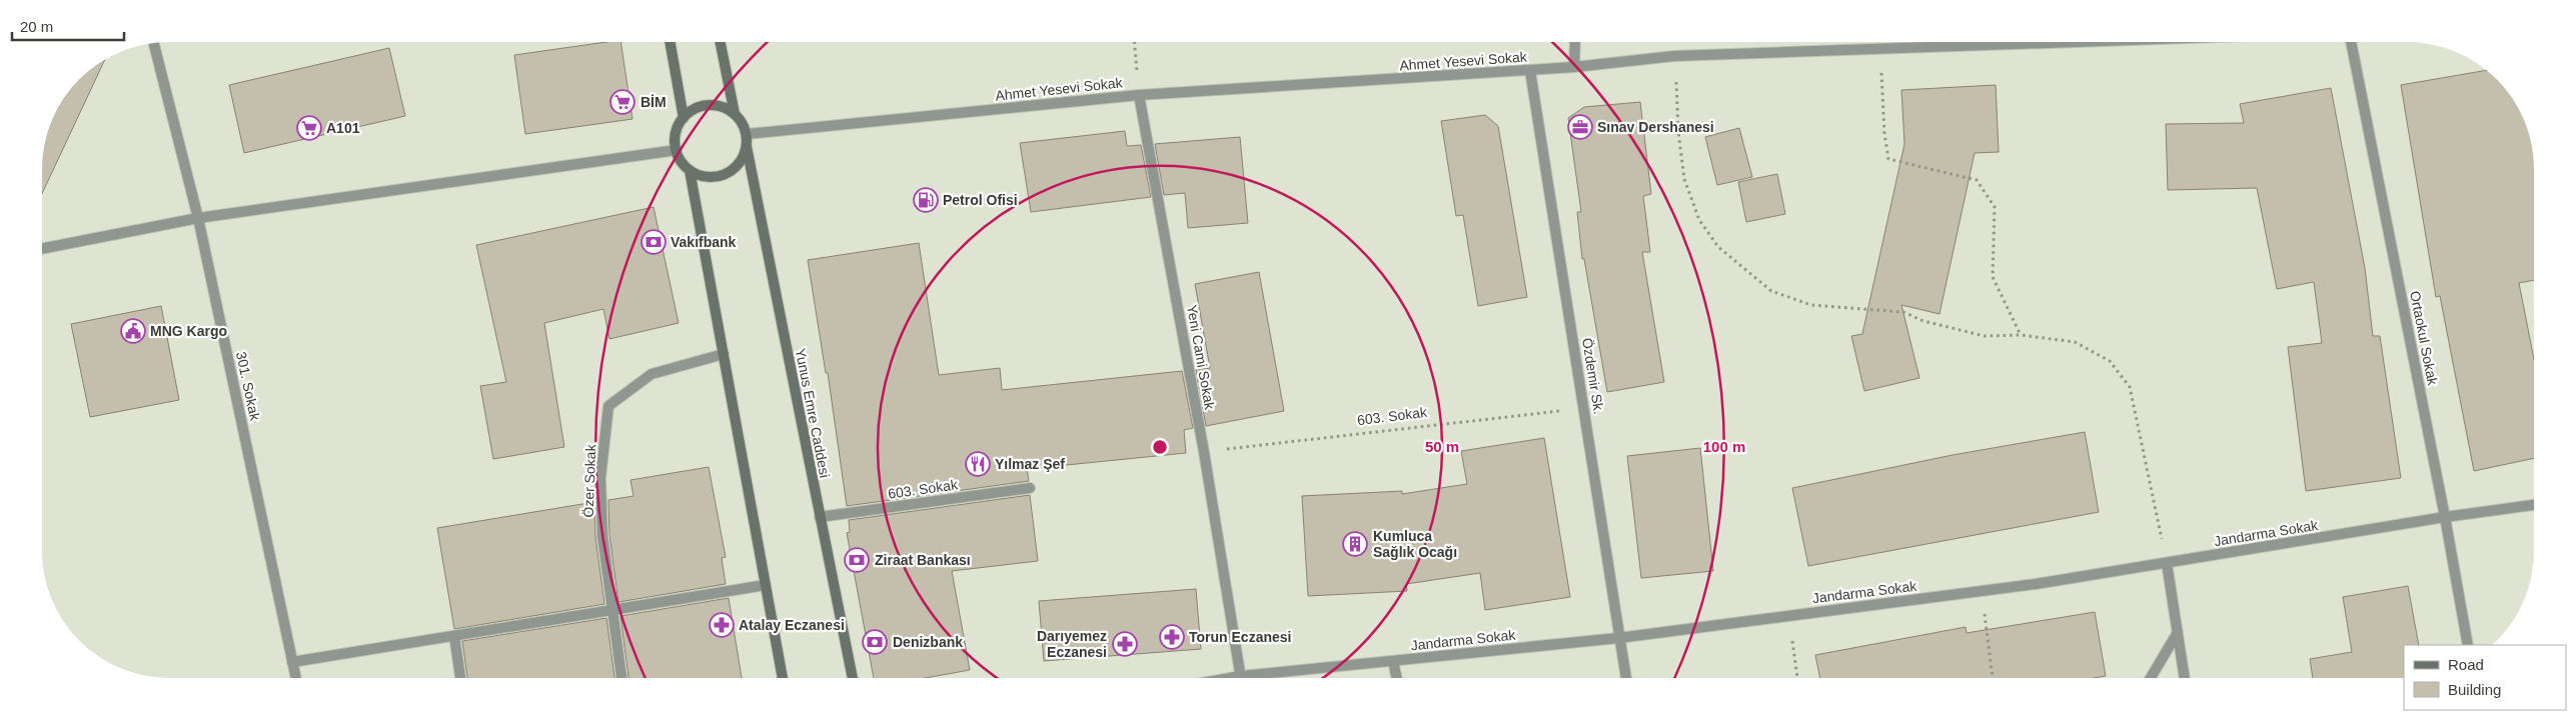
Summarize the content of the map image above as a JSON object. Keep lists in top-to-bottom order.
{
  "streets": {
    "street": [
      "Ahmet Yesevi Sokak",
      "Ortaokul Sokak",
      "Yeni Cami Sokak",
      "Özdemir Sk.",
      "301. Sokak",
      "Yunus Emre Caddesi",
      "603. Sokak",
      "Özer Sokak",
      "Jandarma Sokak"
    ]
  },
  "crossings": [
    ["Ahmet Yesevi Sokak", "Yeni Cami Sokak"],
    ["Ahmet Yesevi Sokak", "Özdemir Sk."],
    ["Ahmet Yesevi Sokak", "Yunus Emre Caddesi"],
    ["Ortaokul Sokak", "Jandarma Sokak"],
    ["Yeni Cami Sokak", "603. Sokak"],
    ["Özdemir Sk.", "603. Sokak"],
    ["Özdemir Sk.", "Jandarma Sokak"],
    ["Yunus Emre Caddesi", "603. Sokak"]
  ],
  "places": {
    "supermarket": ["BİM", "A101"],
    "office": ["Sınav Dershanesi"],
    "fuel station": ["Petrol Ofisi"],
    "bank": ["Vakıfbank", "Ziraat Bankası", "Denizbank"],
    "public building": ["MNG Kargo"],
    "restaurant": ["Yılmaz Şef"],
    "building": ["Kumluca Sağlık Ocağı"],
    "pharmacy": ["Atalay Eczanesi", "Torun Eczanesi", "Darıyemez Eczanesi"]
  },
  "legend": ["Road", "Building"],
  "scale_bar": "20 m",
  "rings": ["50 m", "100 m"]
}
